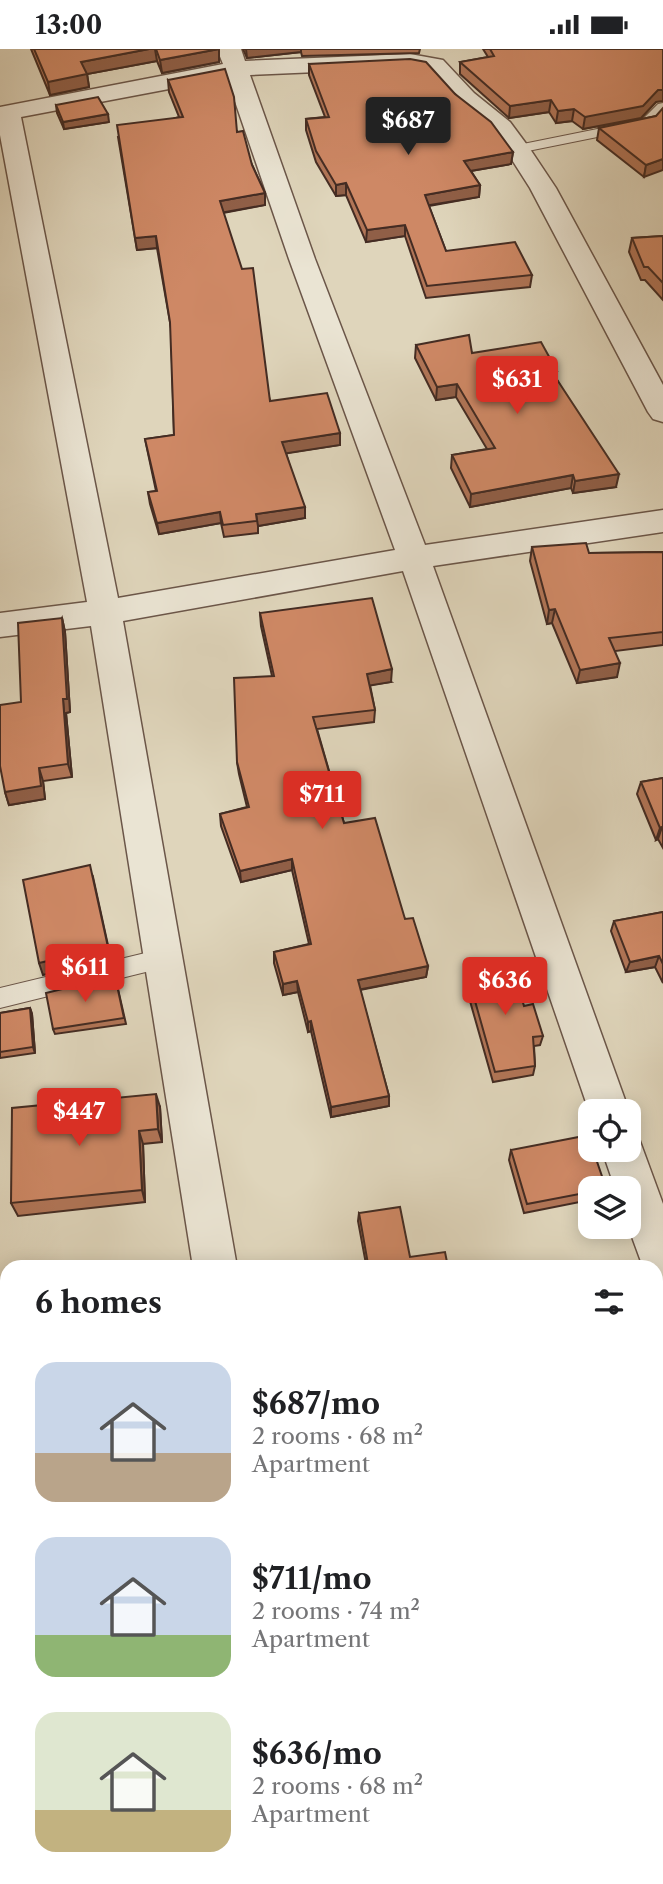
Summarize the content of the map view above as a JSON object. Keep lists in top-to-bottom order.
{
  "page": {
    "status": "13:00",
    "price": [
      "$687",
      "$631",
      "$711",
      "$611",
      "$636",
      "$447"
    ],
    "heading": "6 homes",
    "list": [
      {
        "name": "$687/mo",
        "note": "2 rooms · 68 m² · Apartment"
      },
      {
        "name": "$711/mo",
        "note": "2 rooms · 74 m² · Apartment"
      },
      {
        "name": "$636/mo",
        "note": "2 rooms · 68 m² · Apartment"
      }
    ]
  }
}
